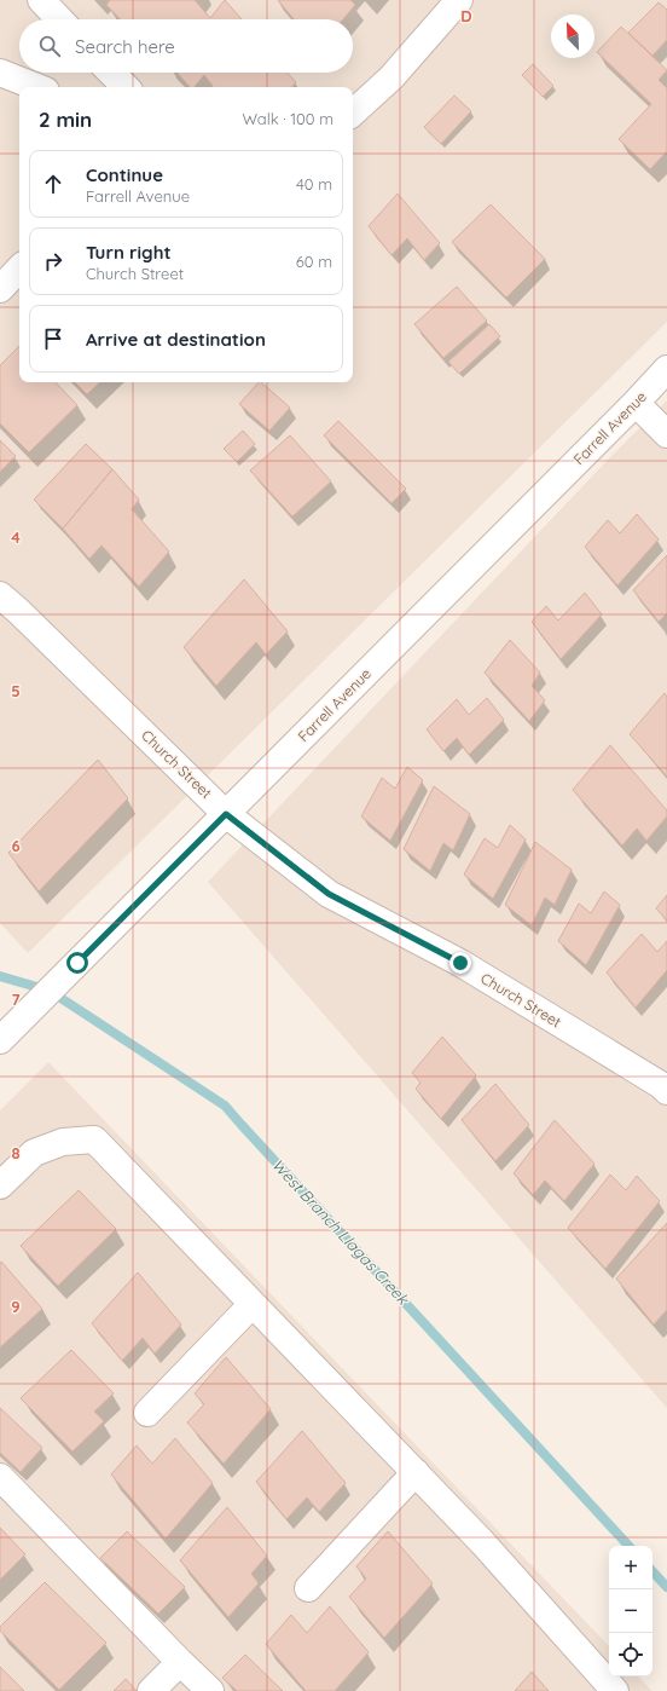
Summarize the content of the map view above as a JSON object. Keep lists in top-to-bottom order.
{
  "streets": {
    "street": ["Farrell Avenue", "Church Street"]
  },
  "crossings": [
    ["Farrell Avenue", "Church Street"]
  ],
  "water": ["West Branch Llagas Creek"],
  "north": "top left",
  "page": {
    "search": "Search here",
    "heading": ["2 min", "Walk · 100 m"],
    "list": [
      ["Continue", "Farrell Avenue", "40 m"],
      ["Turn right", "Church Street", "60 m"],
      "Arrive at destination"
    ],
    "map_buttons": ["+", "−"]
  },
  "grid": {
    "columns": ["D"],
    "rows": [
      "4",
      "5",
      "6",
      "7",
      "8",
      "9"
    ]
  }
}
